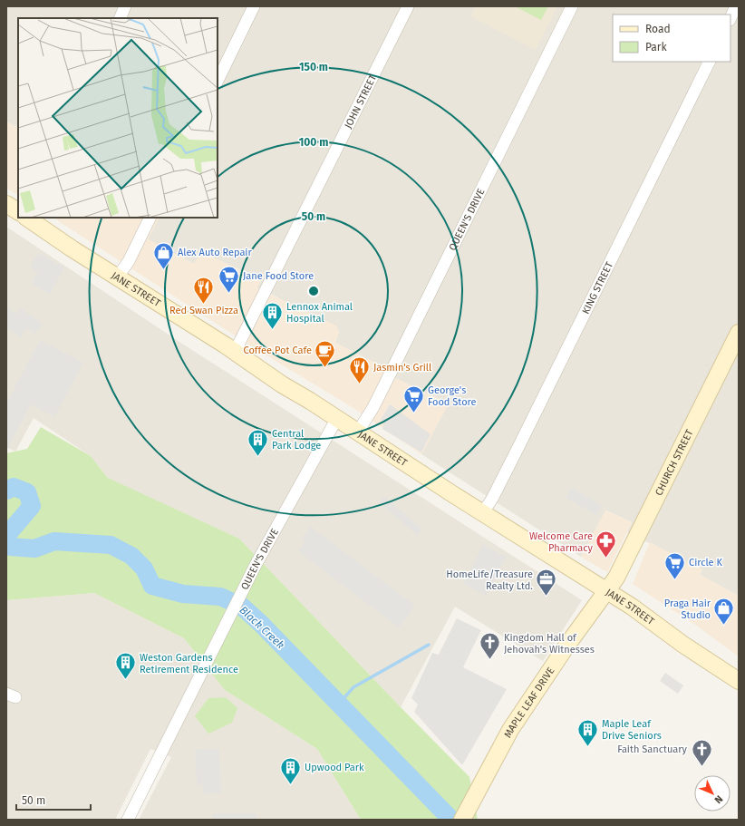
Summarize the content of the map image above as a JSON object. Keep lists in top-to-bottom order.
{
  "streets": {
    "main road": ["JANE STREET", "CHURCH STREET", "MAPLE LEAF DRIVE"],
    "street": ["JOHN STREET", "QUEEN'S DRIVE", "KING STREET"]
  },
  "crossings": [
    ["JOHN STREET", "JANE STREET"],
    ["QUEEN'S DRIVE", "JANE STREET"],
    ["KING STREET", "JANE STREET"],
    ["JANE STREET", "CHURCH STREET"],
    ["JANE STREET", "MAPLE LEAF DRIVE"],
    ["CHURCH STREET", "MAPLE LEAF DRIVE"]
  ],
  "water": ["Black Creek"],
  "places": {
    "shop": ["Alex Auto Repair", "Praga Hair Studio"],
    "supermarket": ["Jane Food Store", "George's Food Store", "Circle K"],
    "restaurant": ["Red Swan Pizza", "Jasmin's Grill"],
    "building": [
      "Lennox Animal Hospital",
      "Central Park Lodge",
      "Weston Gardens Retirement Residence",
      "Maple Leaf Drive Seniors",
      "Upwood Park"
    ],
    "cafe": ["Coffee Pot Cafe"],
    "pharmacy": ["Welcome Care Pharmacy"],
    "office": ["HomeLife/Treasure Realty Ltd."],
    "church": ["Kingdom Hall of Jehovah's Witnesses", "Faith Sanctuary"]
  },
  "legend": ["Road", "Park"],
  "scale_bar": "50 m",
  "north": "bottom right",
  "rings": ["150 m", "100 m", "50 m"]
}
